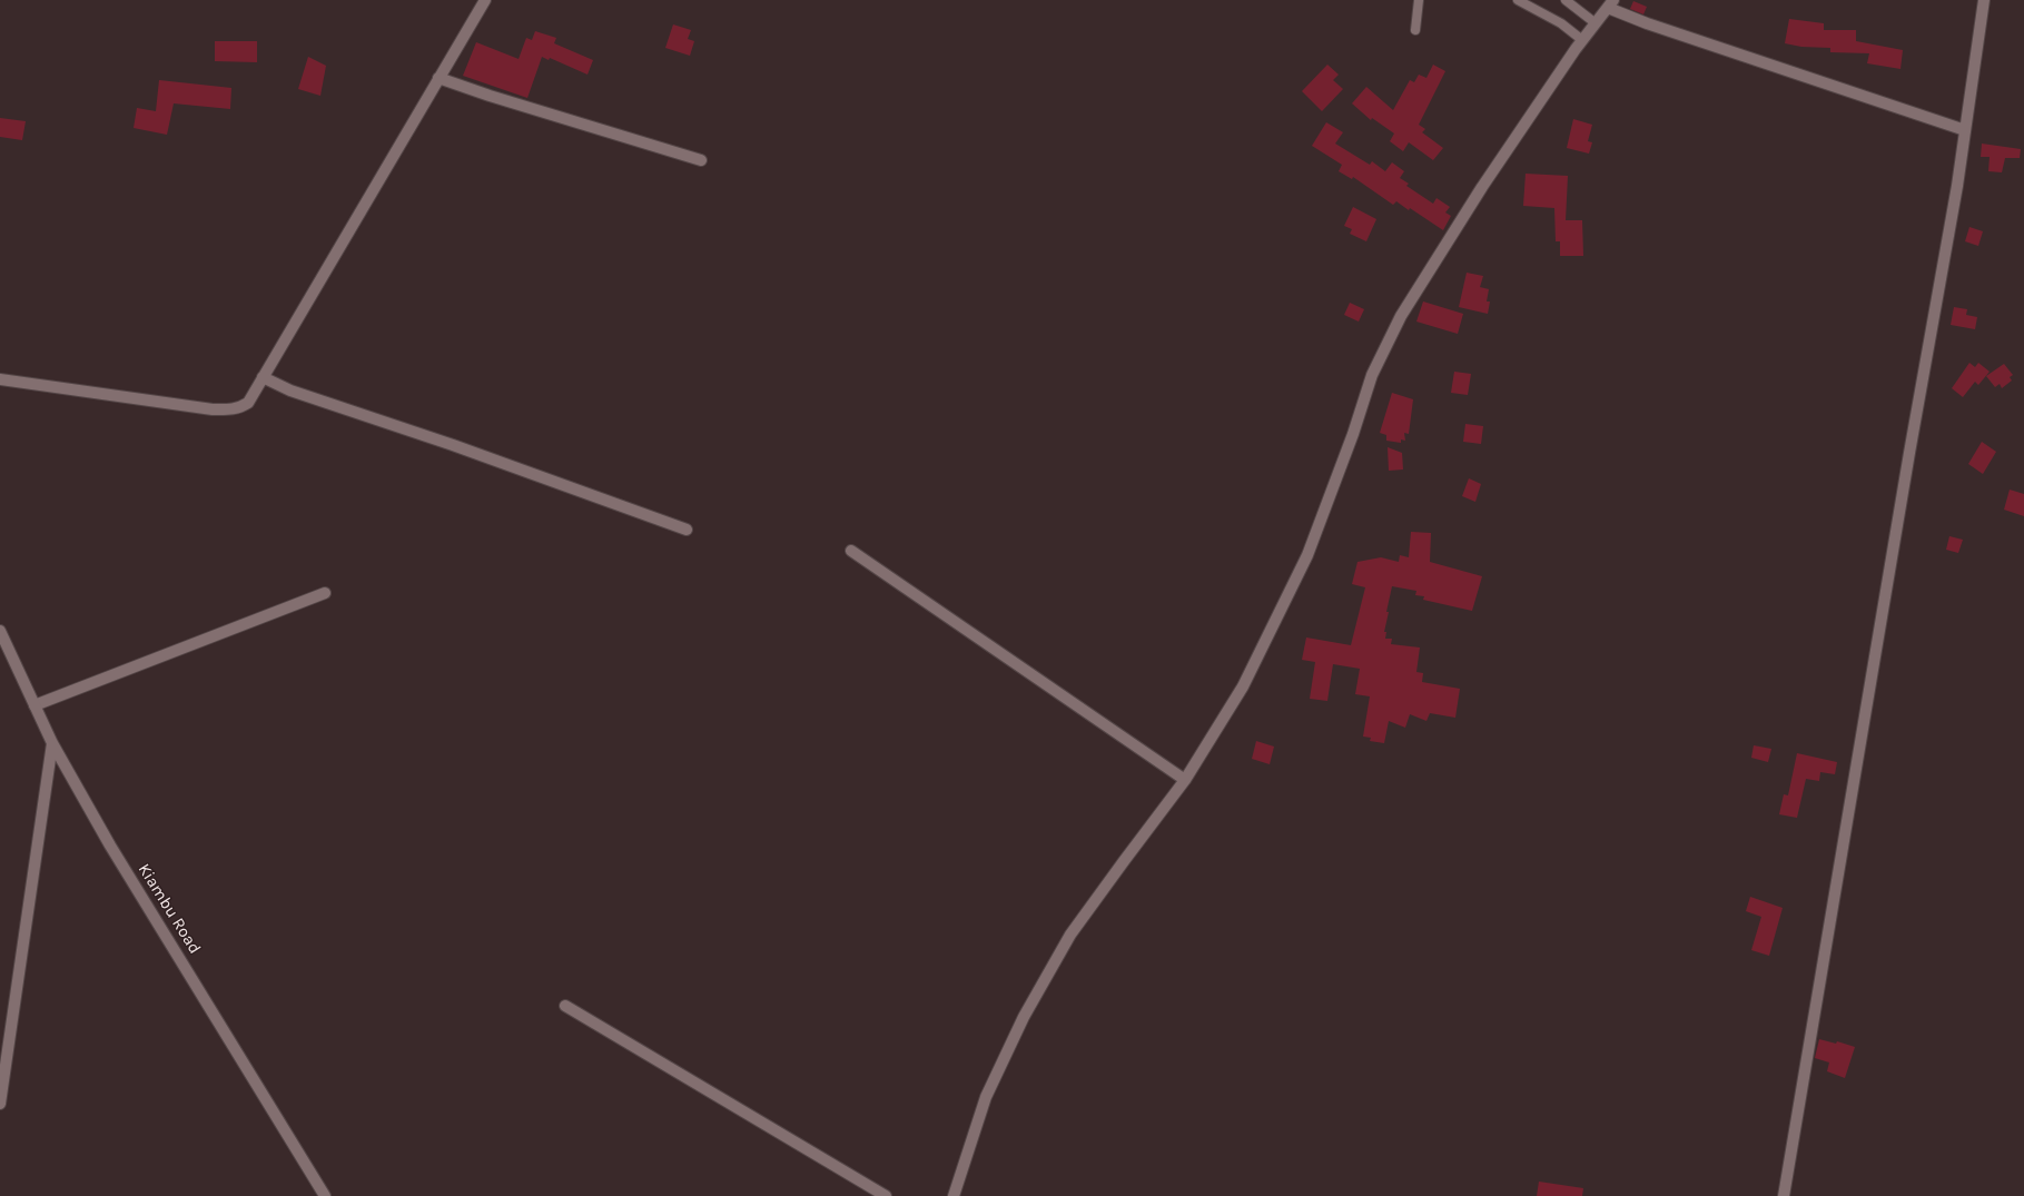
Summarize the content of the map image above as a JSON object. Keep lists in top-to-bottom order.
{
  "streets": {
    "street": ["Kiambu Road"]
  }
}
